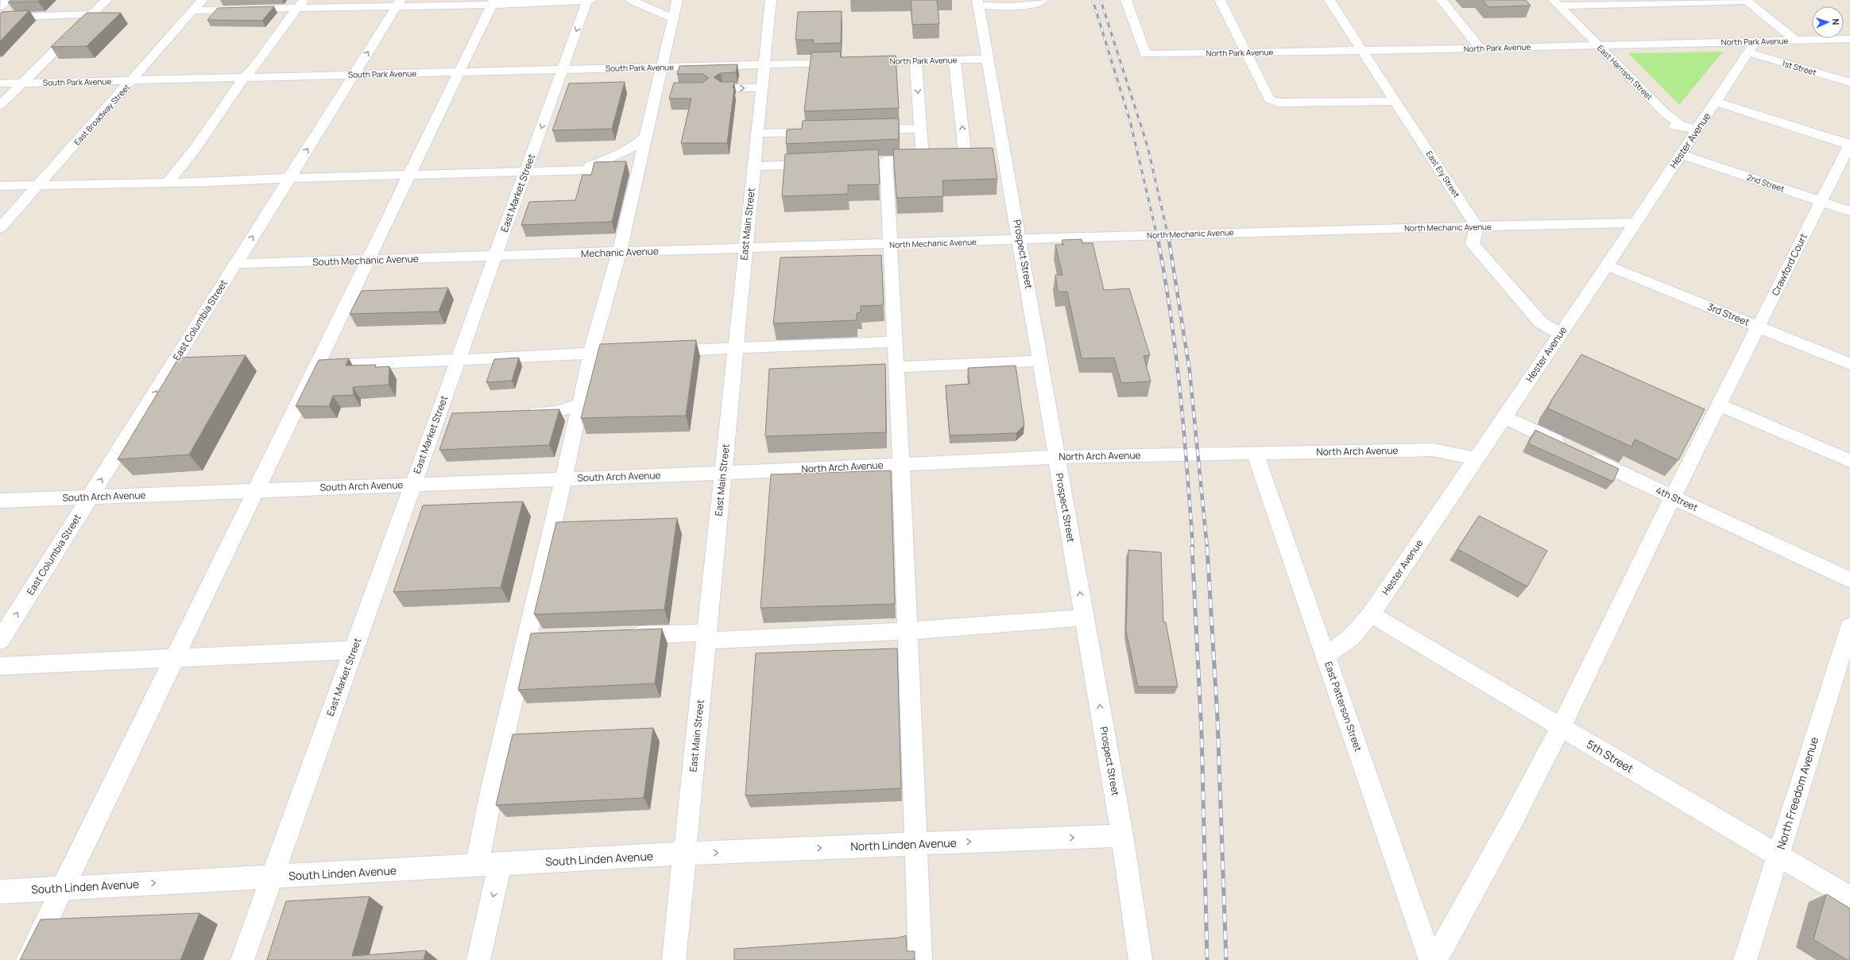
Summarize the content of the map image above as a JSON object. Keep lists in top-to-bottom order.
{
  "streets": {
    "street": [
      "North Park Avenue",
      "South Park Avenue",
      "1st Street",
      "East Harrison Street",
      "East Broadway Street",
      "Hester Avenue",
      "East Ely Street",
      "2nd Street",
      "East Market Street",
      "East Main Street",
      "North Mechanic Avenue",
      "Mechanic Avenue",
      "Prospect Street",
      "South Mechanic Avenue",
      "Crawford Court",
      "3rd Street",
      "East Columbia Street",
      "North Arch Avenue",
      "South Arch Avenue",
      "4th Street",
      "East Patterson Street",
      "5th Street",
      "North Freedom Avenue",
      "North Linden Avenue",
      "South Linden Avenue"
    ]
  },
  "crossings": [
    ["North Park Avenue", "East Harrison Street"],
    ["North Park Avenue", "Hester Avenue"],
    ["North Park Avenue", "East Ely Street"],
    ["North Park Avenue", "Prospect Street"],
    ["South Park Avenue", "East Broadway Street"],
    ["South Park Avenue", "East Market Street"],
    ["South Park Avenue", "East Main Street"],
    ["South Park Avenue", "East Columbia Street"],
    ["1st Street", "Hester Avenue"],
    ["East Harrison Street", "Hester Avenue"],
    ["Hester Avenue", "2nd Street"],
    ["Hester Avenue", "North Mechanic Avenue"],
    ["Hester Avenue", "3rd Street"],
    ["Hester Avenue", "North Arch Avenue"],
    ["Hester Avenue", "4th Street"],
    ["Hester Avenue", "East Patterson Street"],
    ["Hester Avenue", "5th Street"],
    ["East Ely Street", "North Mechanic Avenue"],
    ["2nd Street", "Crawford Court"],
    ["East Market Street", "Mechanic Avenue"],
    ["East Market Street", "South Mechanic Avenue"],
    ["East Market Street", "South Arch Avenue"],
    ["East Market Street", "South Linden Avenue"],
    ["East Main Street", "North Mechanic Avenue"],
    ["East Main Street", "Mechanic Avenue"],
    ["East Main Street", "North Arch Avenue"],
    ["East Main Street", "South Arch Avenue"],
    ["East Main Street", "North Linden Avenue"],
    ["East Main Street", "South Linden Avenue"],
    ["North Mechanic Avenue", "Mechanic Avenue"],
    ["North Mechanic Avenue", "Prospect Street"],
    ["Mechanic Avenue", "South Mechanic Avenue"],
    ["Prospect Street", "North Arch Avenue"],
    ["Prospect Street", "North Linden Avenue"],
    ["South Mechanic Avenue", "East Columbia Street"],
    ["Crawford Court", "3rd Street"],
    ["Crawford Court", "4th Street"],
    ["Crawford Court", "5th Street"],
    ["East Columbia Street", "South Arch Avenue"],
    ["North Arch Avenue", "South Arch Avenue"],
    ["North Arch Avenue", "East Patterson Street"],
    ["5th Street", "North Freedom Avenue"],
    ["North Linden Avenue", "South Linden Avenue"]
  ],
  "one_way": ["Prospect Street", "North Linden Avenue"],
  "north": "right"
}
